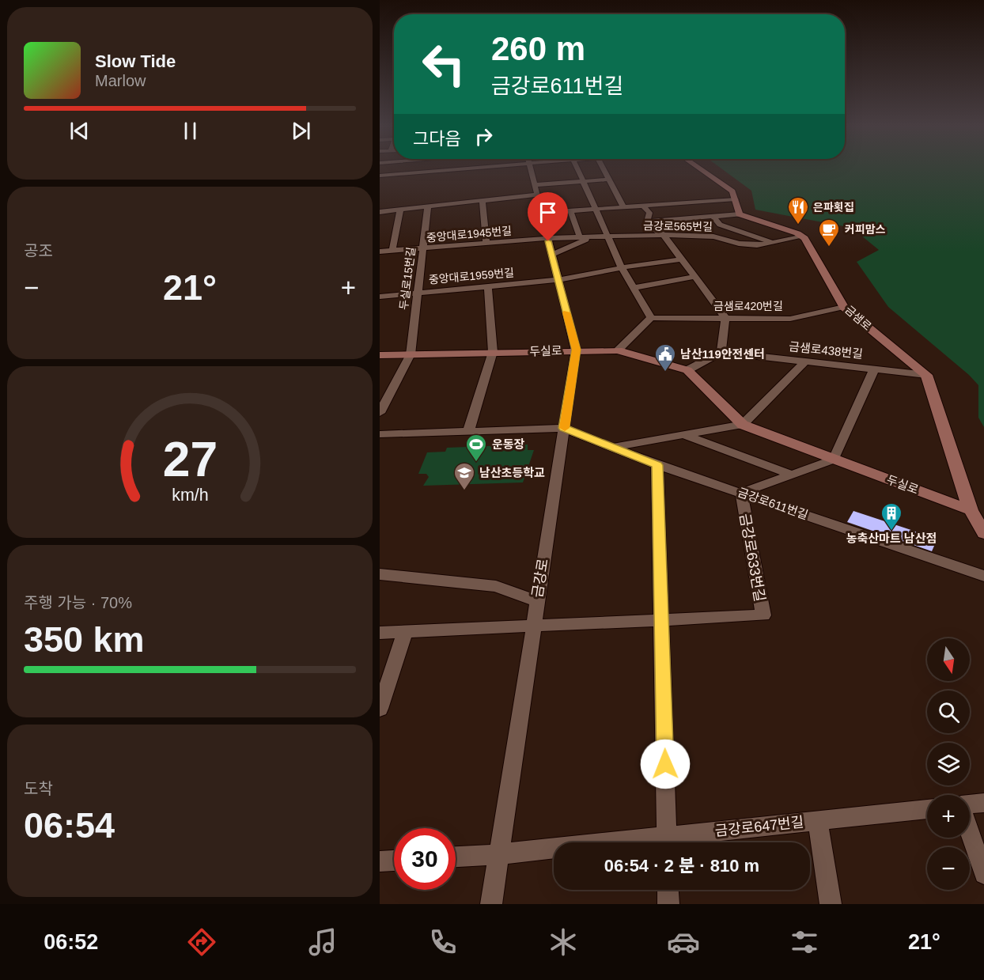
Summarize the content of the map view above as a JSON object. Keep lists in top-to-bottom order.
{
  "streets": {
    "main road": ["금샘로", "두실로"],
    "street": [
      "금강로565번길",
      "중앙대로1945번길",
      "중앙대로1959번길",
      "두실로15번길",
      "금샘로420번길",
      "금샘로438번길",
      "금강로611번길",
      "금강로633번길",
      "금강로",
      "금강로647번길"
    ]
  },
  "crossings": [
    ["금강로565번길", "중앙대로1945번길"],
    ["금강로565번길", "금샘로"],
    ["금강로565번길", "금강로"],
    ["중앙대로1945번길", "두실로15번길"],
    ["중앙대로1945번길", "금강로"],
    ["중앙대로1959번길", "두실로15번길"],
    ["중앙대로1959번길", "금강로"],
    ["두실로15번길", "두실로"],
    ["금샘로420번길", "금샘로"],
    ["금샘로", "금샘로438번길"],
    ["두실로", "금강로"],
    ["금강로611번길", "금강로633번길"],
    ["금강로611번길", "금강로"],
    ["금강로633번길", "금강로"],
    ["금강로", "금강로647번길"]
  ],
  "places": {
    "restaurant": ["은파횟집"],
    "cafe": ["커피맘스"],
    "public building": ["남산119안전센터"],
    "sports": ["운동장"],
    "school or university": ["남산초등학교"],
    "building": ["농축산마트 남산점"]
  },
  "north": "bottom",
  "page": {
    "turn": ["260 m", "금강로611번길"],
    "song": ["Slow Tide", "Marlow"],
    "then": "그다음",
    "tile": [
      "공조",
      ["주행 가능 · 70%", "350 km"],
      ["도착", "06:54"]
    ],
    "heat": ["−", "21°", "+"],
    "map_buttons": ["+", "−"],
    "limit": "30",
    "trip": "06:54 · 2 분 · 810 m",
    "tabs": ["06:52", "21°"],
    "gauge": ["27", "km/h"]
  }
}
